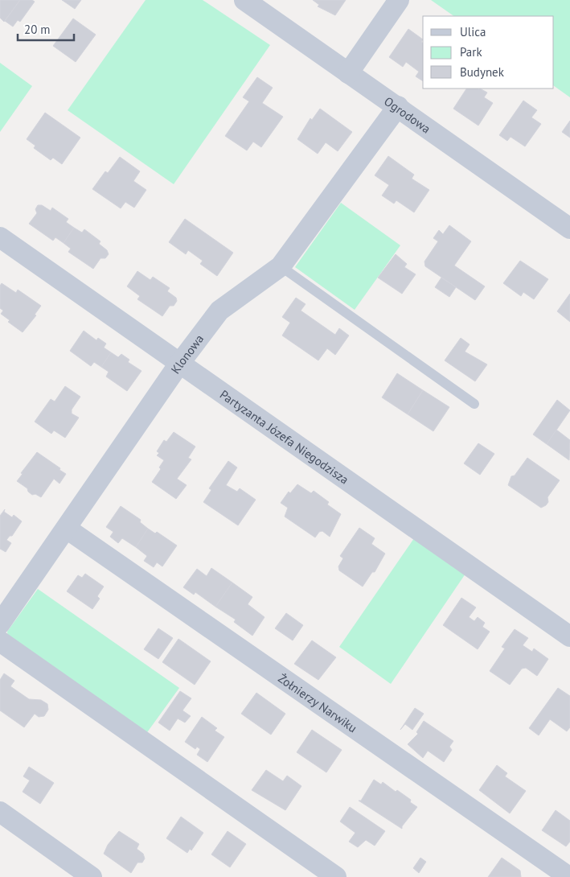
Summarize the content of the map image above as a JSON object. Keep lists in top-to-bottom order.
{
  "streets": {
    "street": [
      "Ogrodowa",
      "Klonowa",
      "Partyzanta Józefa Niegodzisza",
      "Żołnierzy Narwiku"
    ]
  },
  "crossings": [
    ["Ogrodowa", "Klonowa"],
    ["Klonowa", "Partyzanta Józefa Niegodzisza"],
    ["Klonowa", "Żołnierzy Narwiku"]
  ],
  "legend": ["Ulica", "Park", "Budynek"],
  "scale_bar": "20 m"
}
